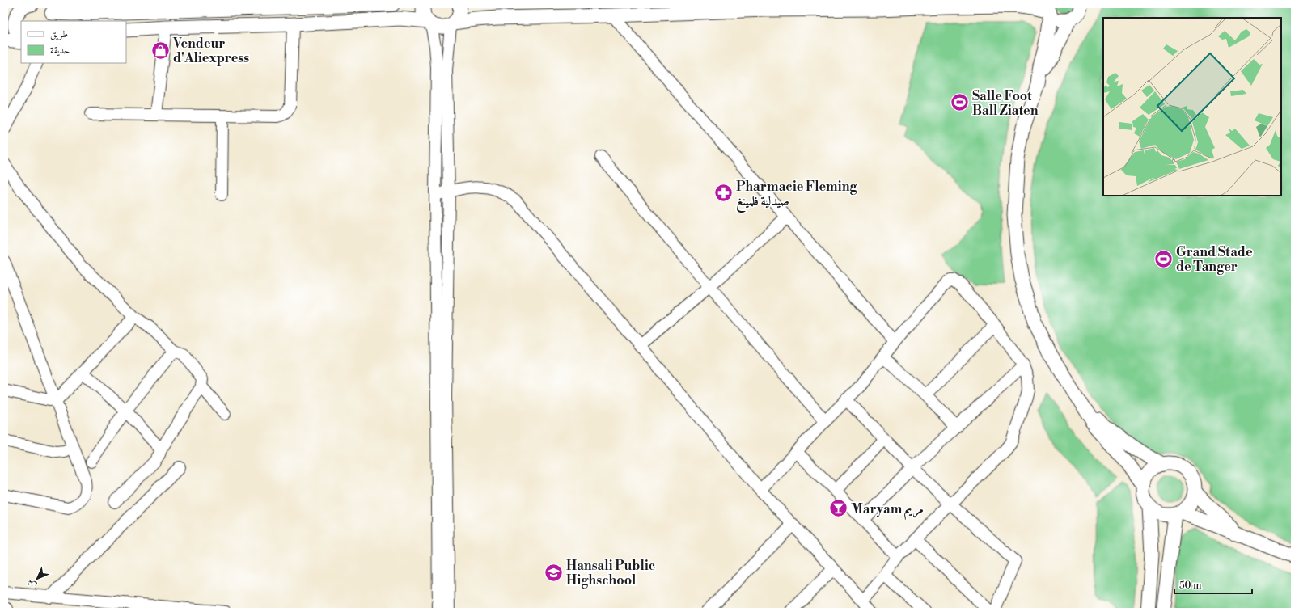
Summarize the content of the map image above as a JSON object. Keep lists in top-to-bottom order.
{
  "places": {
    "shop": ["Vendeur d'Aliexpress"],
    "sports": ["Salle Foot Ball Ziaten", "Grand Stade de Tanger"],
    "pharmacy": ["Pharmacie Fleming صيدلية فلمينغ"],
    "bar": ["Maryam مريم"],
    "school or university": ["Hansali Public Highschool"]
  },
  "legend": ["طريق", "حديقة"],
  "scale_bar": "50 m",
  "north": "bottom left"
}
